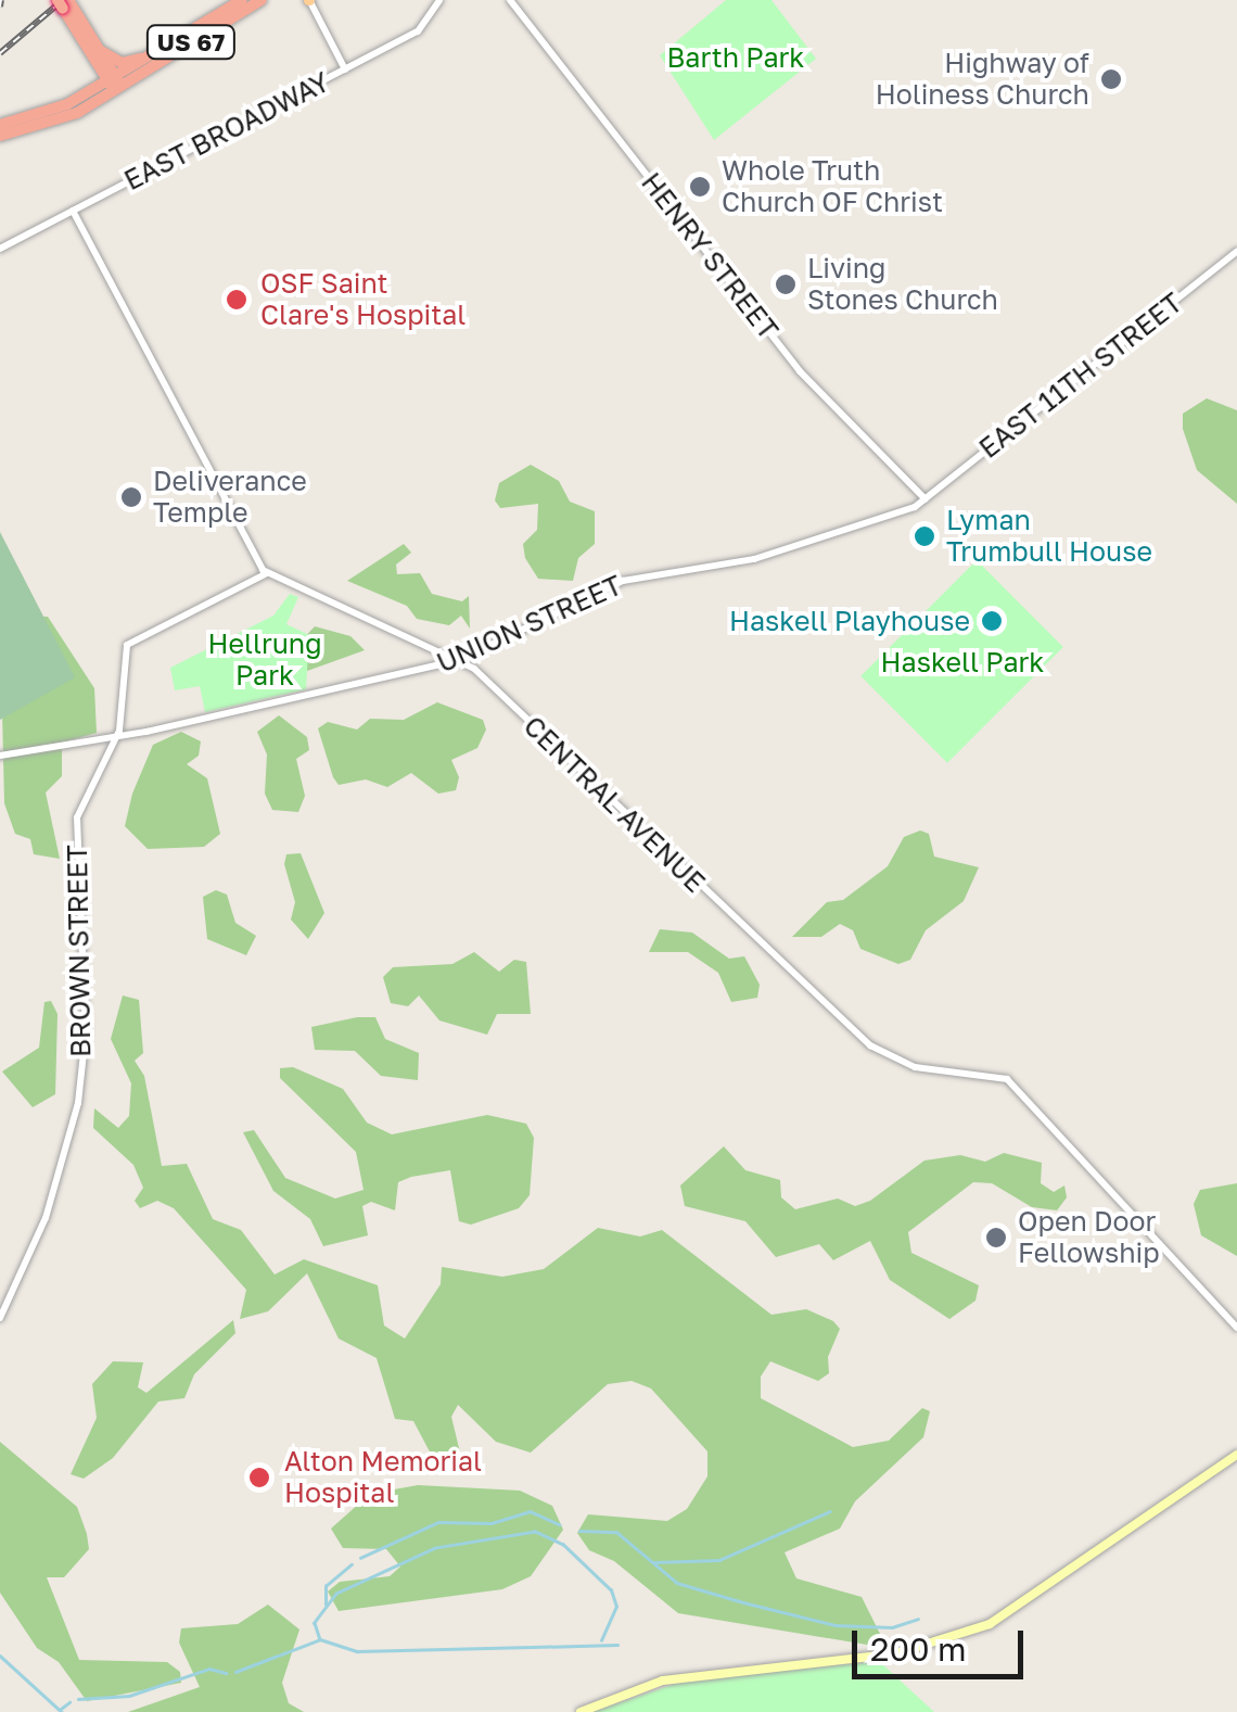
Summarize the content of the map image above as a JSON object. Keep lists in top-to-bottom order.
{
  "streets": {
    "highway": ["US 67"],
    "street": [
      "EAST BROADWAY",
      "HENRY STREET",
      "EAST 11TH STREET",
      "UNION STREET",
      "CENTRAL AVENUE",
      "BROWN STREET"
    ]
  },
  "crossings": [
    ["HENRY STREET", "EAST 11TH STREET"],
    ["HENRY STREET", "UNION STREET"],
    ["EAST 11TH STREET", "UNION STREET"],
    ["UNION STREET", "CENTRAL AVENUE"],
    ["UNION STREET", "BROWN STREET"],
    ["CENTRAL AVENUE", "BROWN STREET"]
  ],
  "parks": ["Barth Park", "Hellrung Park", "Haskell Park"],
  "places": [
    "Highway of Holiness Church",
    "Whole Truth Church OF Christ",
    "Living Stones Church",
    "OSF Saint Clare's Hospital",
    "Deliverance Temple",
    "Lyman Trumbull House",
    "Haskell Playhouse",
    "Open Door Fellowship",
    "Alton Memorial Hospital"
  ],
  "scale_bar": "200 m"
}
